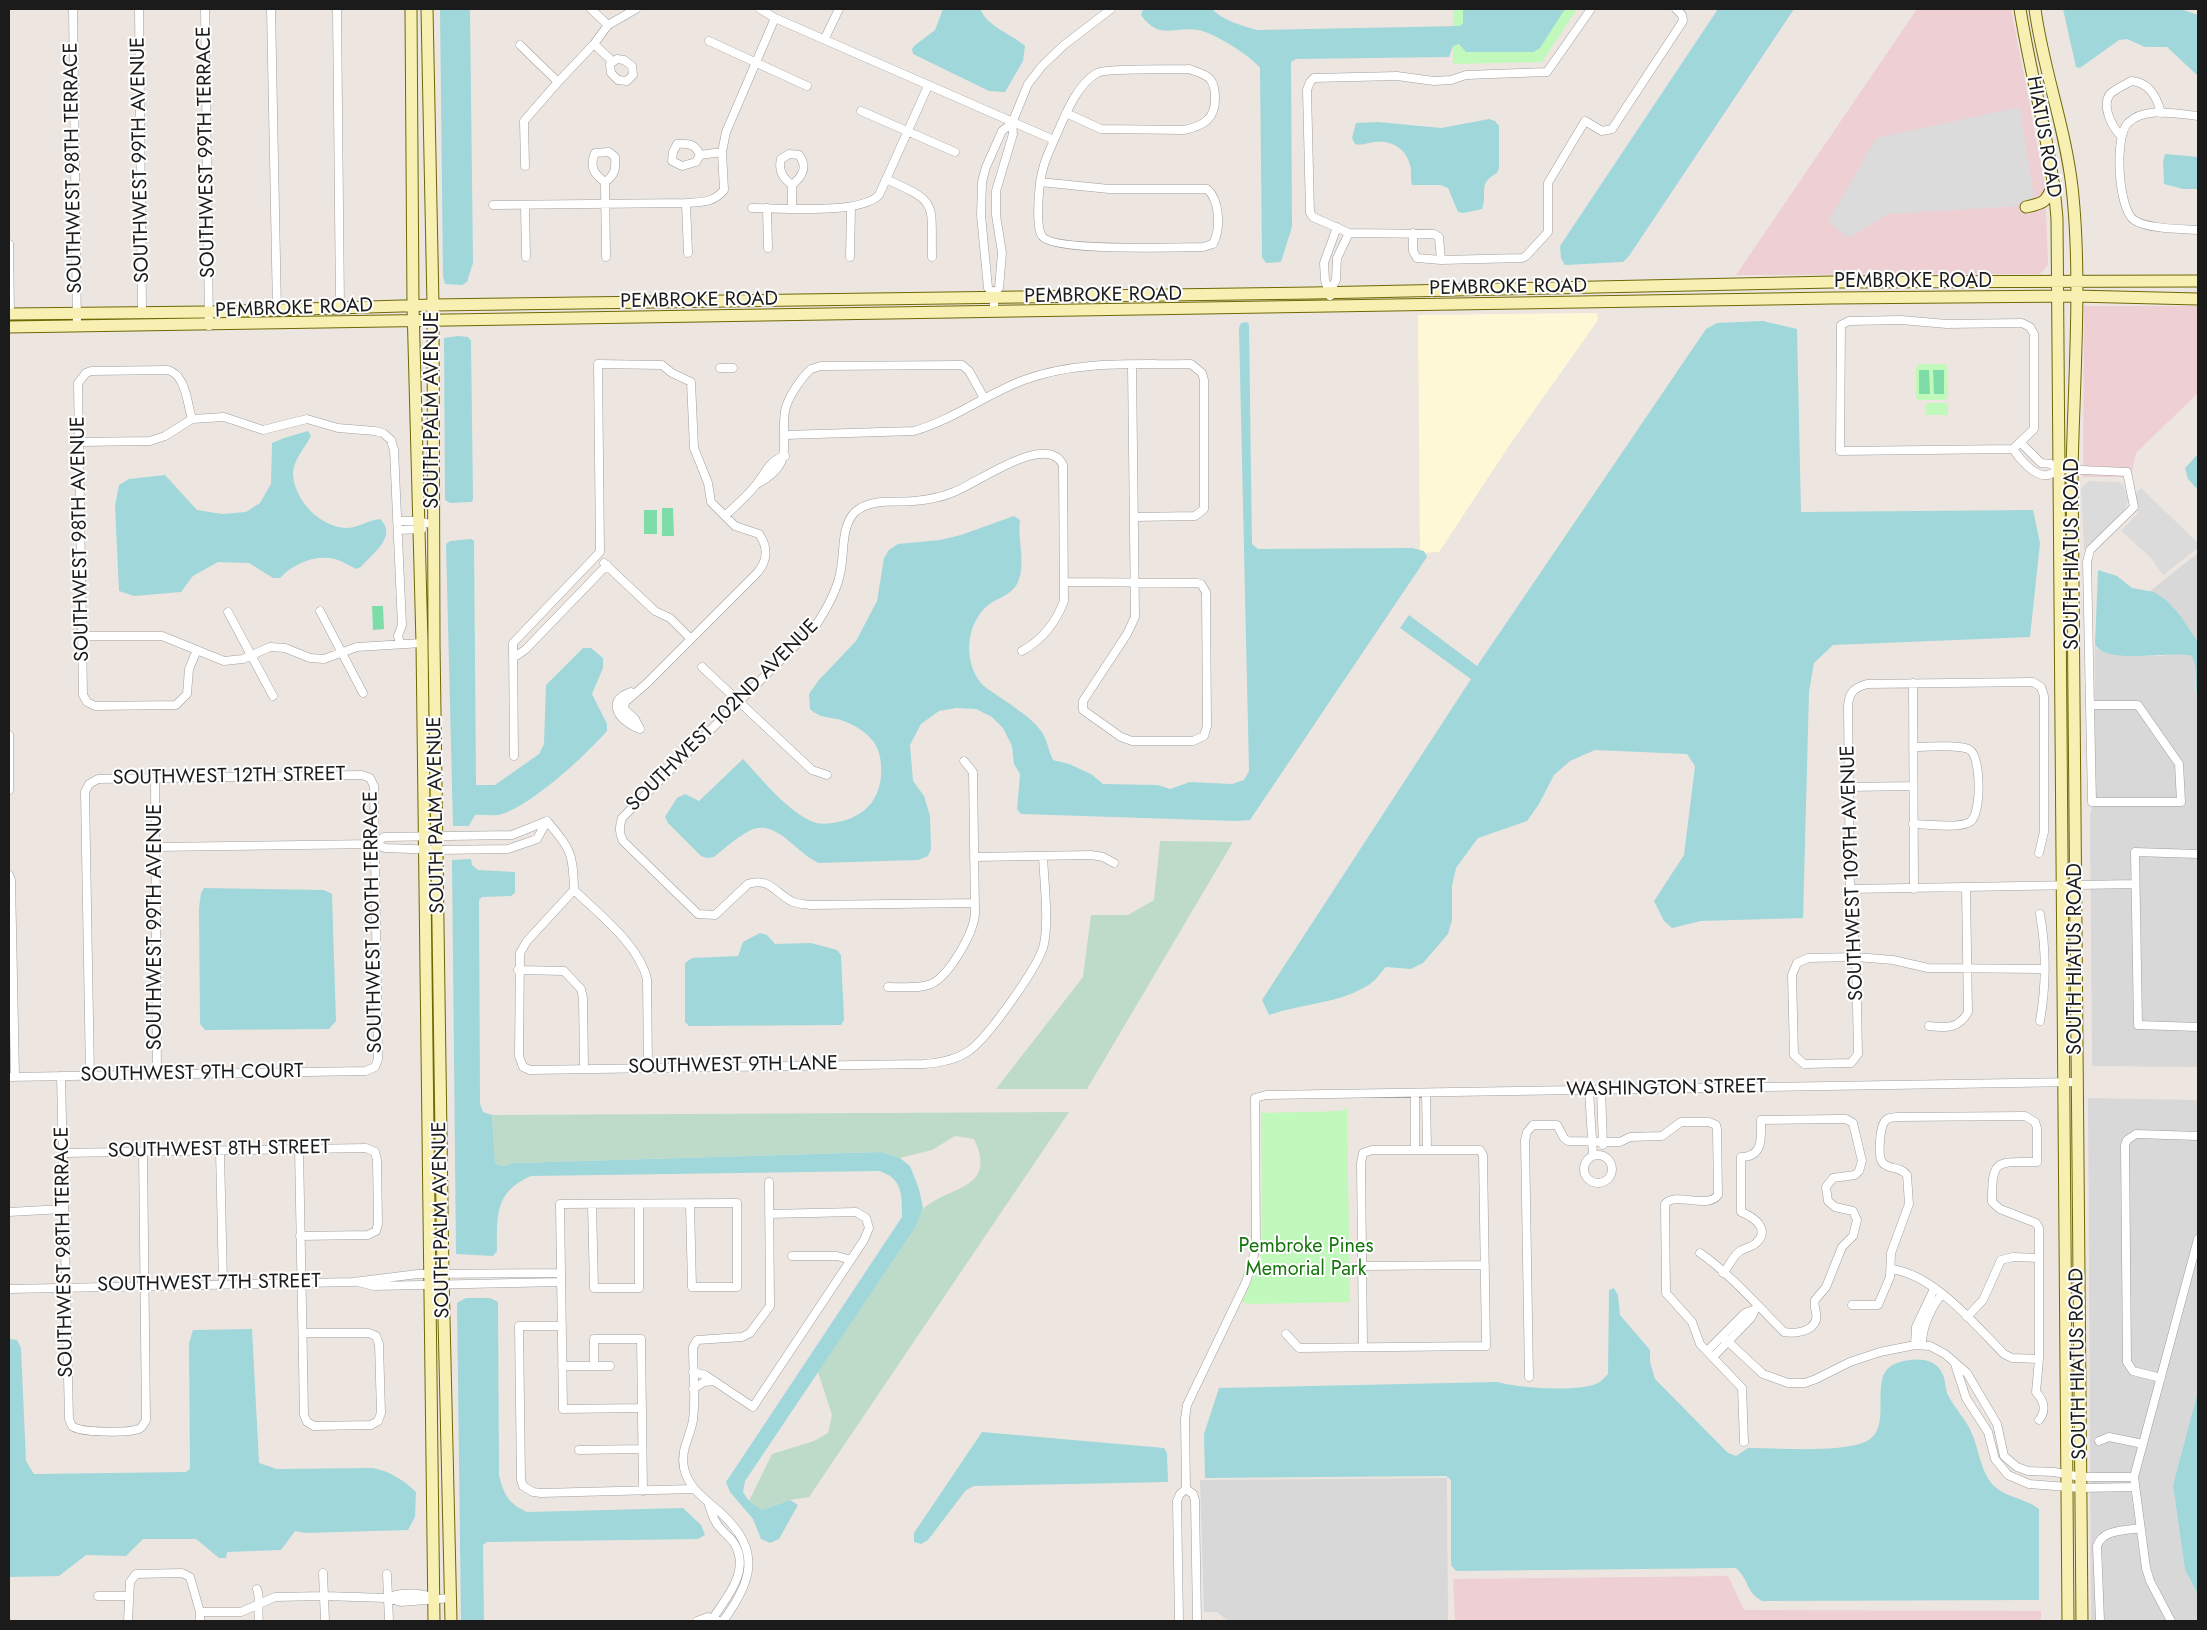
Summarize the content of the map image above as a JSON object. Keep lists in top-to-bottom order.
{
  "streets": {
    "main road": [
      "HIATUS ROAD",
      "PEMBROKE ROAD",
      "SOUTH PALM AVENUE",
      "SOUTH HIATUS ROAD"
    ],
    "street": [
      "SOUTHWEST 99TH TERRACE",
      "SOUTHWEST 99TH AVENUE",
      "SOUTHWEST 98TH TERRACE",
      "SOUTHWEST 98TH AVENUE",
      "SOUTHWEST 102ND AVENUE",
      "SOUTHWEST 12TH STREET",
      "SOUTHWEST 109TH AVENUE",
      "SOUTHWEST 100TH TERRACE",
      "SOUTHWEST 9TH LANE",
      "SOUTHWEST 9TH COURT",
      "WASHINGTON STREET",
      "SOUTHWEST 8TH STREET",
      "SOUTHWEST 7TH STREET"
    ]
  },
  "crossings": [
    ["HIATUS ROAD", "PEMBROKE ROAD"],
    ["HIATUS ROAD", "SOUTH HIATUS ROAD"],
    ["SOUTHWEST 99TH TERRACE", "PEMBROKE ROAD"],
    ["SOUTHWEST 99TH AVENUE", "PEMBROKE ROAD"],
    ["SOUTHWEST 99TH AVENUE", "SOUTHWEST 12TH STREET"],
    ["SOUTHWEST 99TH AVENUE", "SOUTHWEST 9TH COURT"],
    ["SOUTHWEST 98TH TERRACE", "PEMBROKE ROAD"],
    ["SOUTHWEST 98TH TERRACE", "SOUTHWEST 9TH COURT"],
    ["SOUTHWEST 98TH TERRACE", "SOUTHWEST 8TH STREET"],
    ["SOUTHWEST 98TH TERRACE", "SOUTHWEST 7TH STREET"],
    ["PEMBROKE ROAD", "SOUTH PALM AVENUE"],
    ["PEMBROKE ROAD", "SOUTH HIATUS ROAD"],
    ["SOUTH PALM AVENUE", "SOUTHWEST 7TH STREET"],
    ["SOUTH HIATUS ROAD", "WASHINGTON STREET"],
    ["SOUTHWEST 12TH STREET", "SOUTHWEST 100TH TERRACE"],
    ["SOUTHWEST 12TH STREET", "SOUTHWEST 9TH COURT"],
    ["SOUTHWEST 100TH TERRACE", "SOUTHWEST 9TH COURT"]
  ],
  "parks": ["Pembroke Pines Memorial Park"]
}
